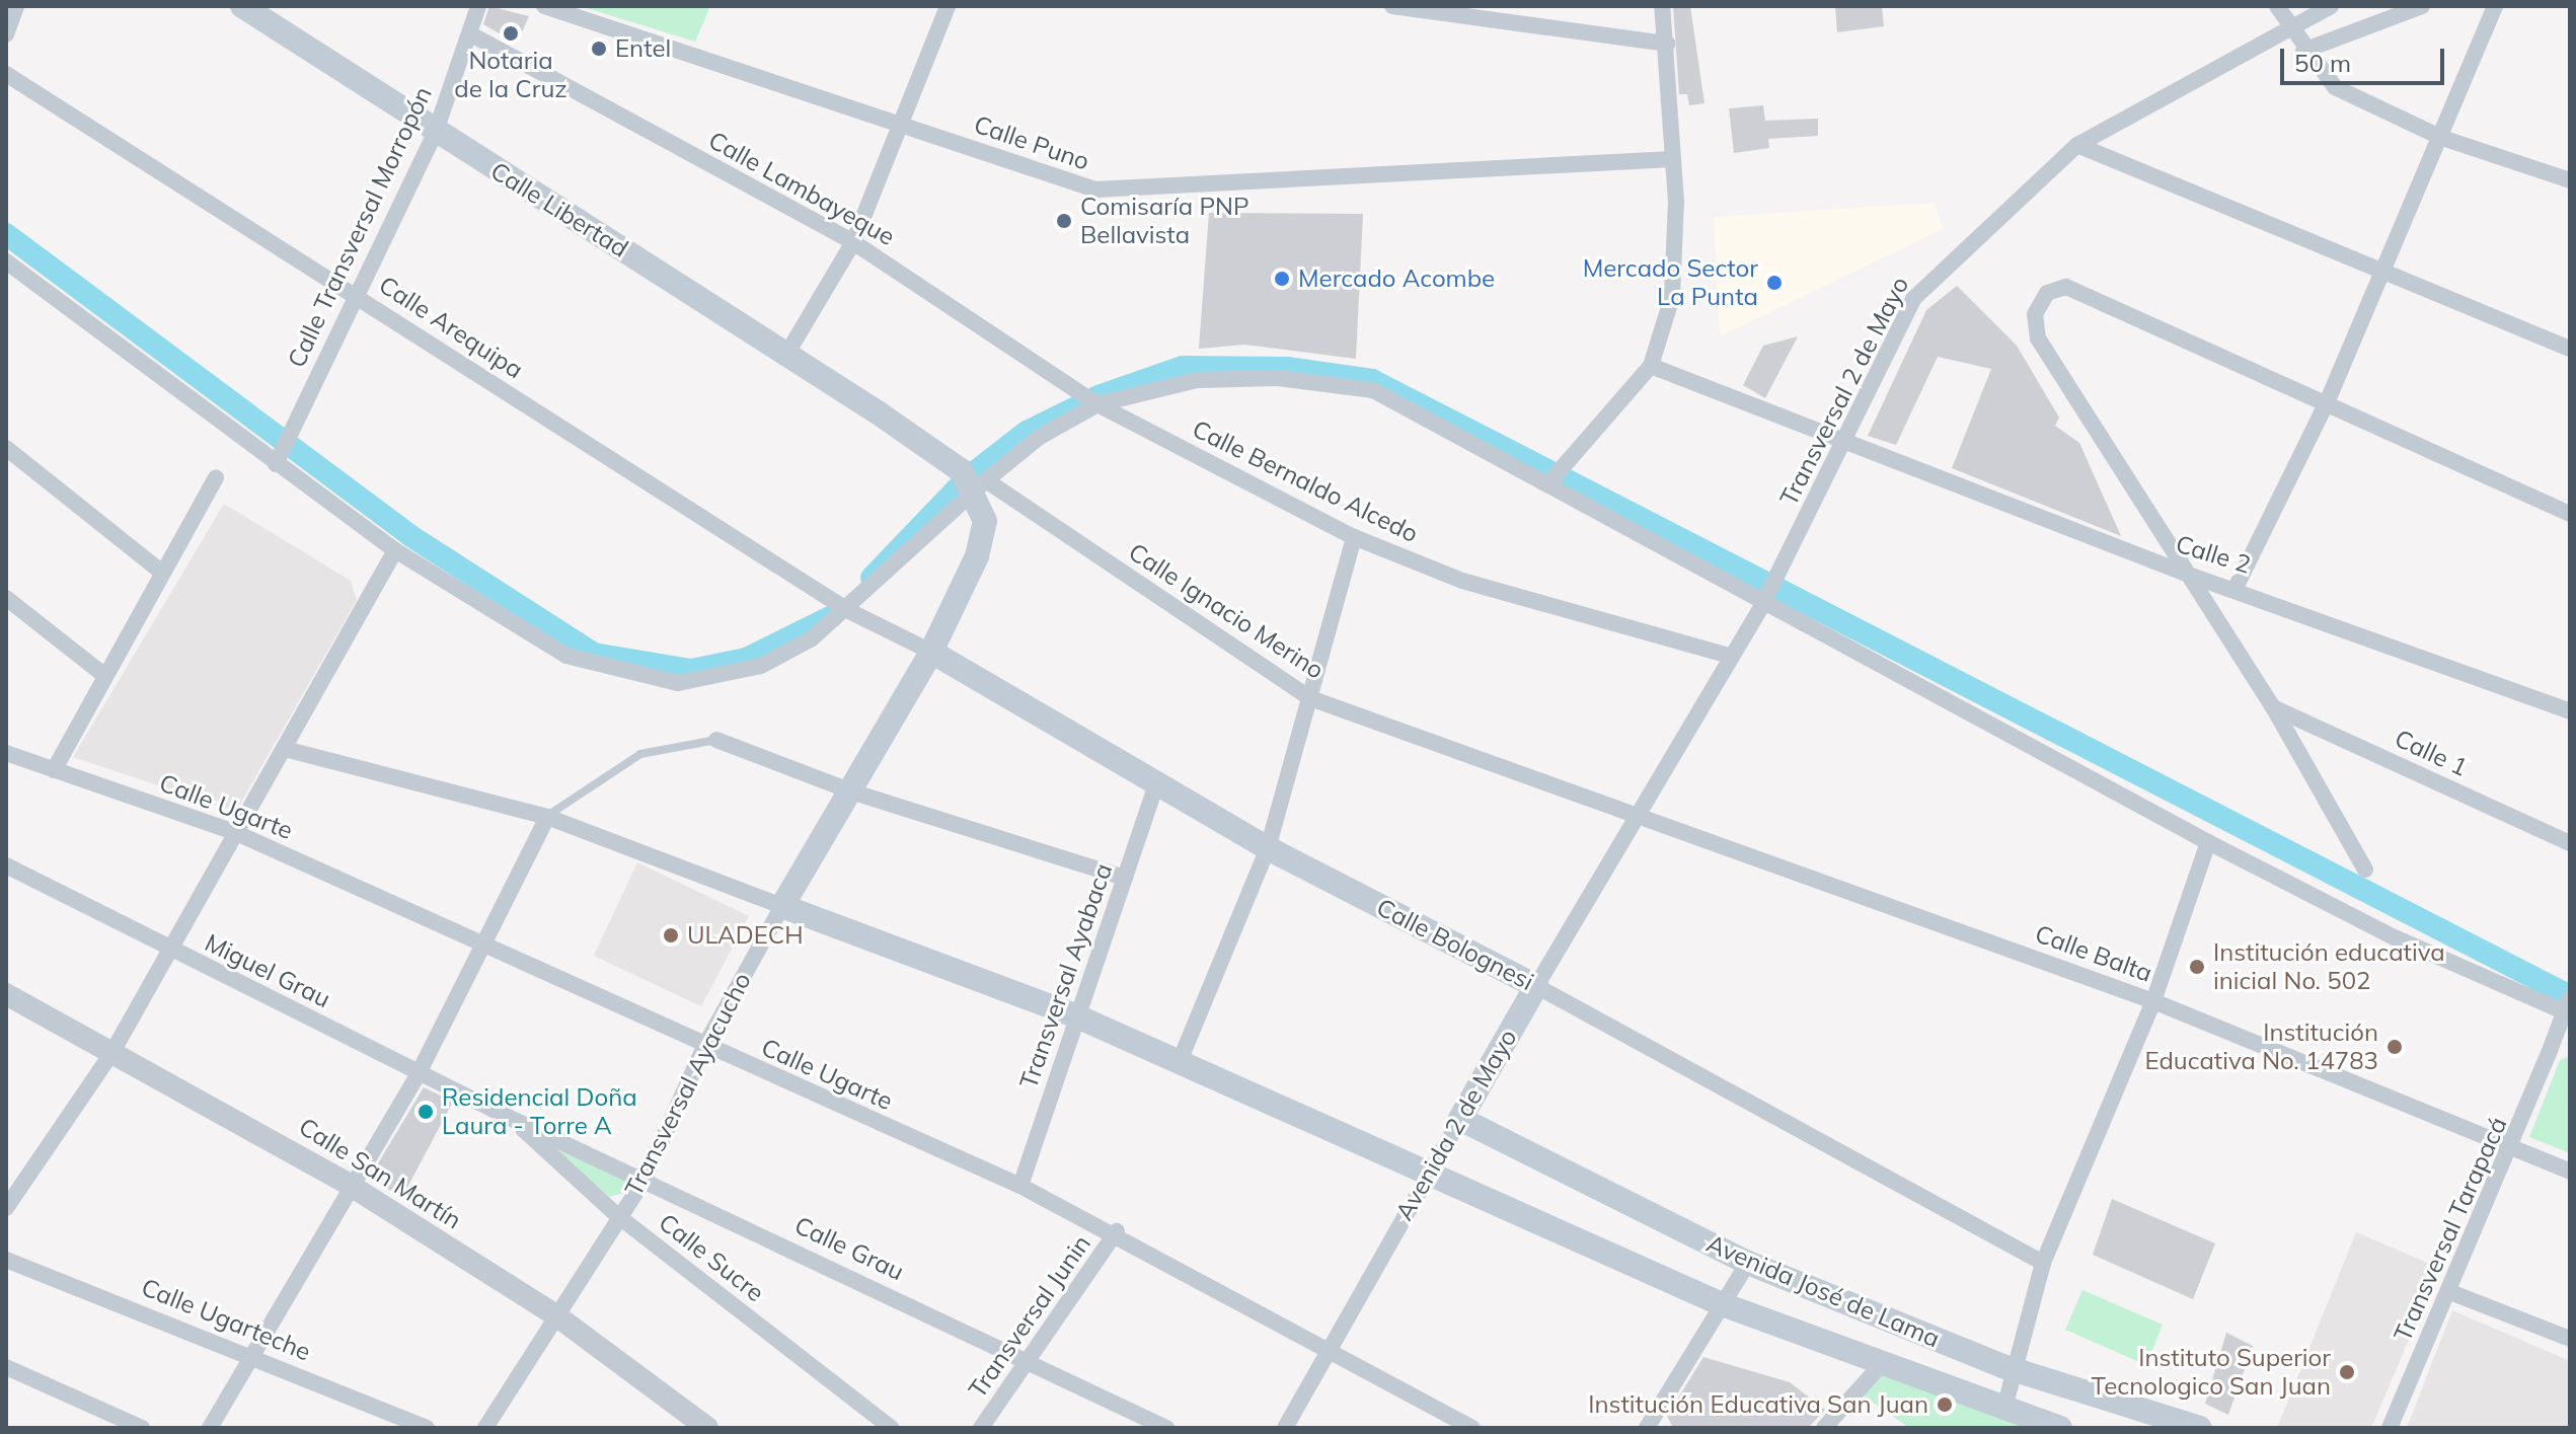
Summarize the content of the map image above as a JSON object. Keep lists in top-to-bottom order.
{
  "streets": {
    "main road": [
      "Calle Libertad",
      "Calle Bolognesi",
      "Transversal Ayacucho",
      "Avenida 2 de Mayo",
      "Avenida José de Lama"
    ],
    "street": [
      "Calle Puno",
      "Calle Lambayeque",
      "Calle Transversal Morropón",
      "Calle Arequipa",
      "Transversal 2 de Mayo",
      "Calle Bernaldo Alcedo",
      "Calle 2",
      "Calle Ignacio Merino",
      "Calle 1",
      "Calle Ugarte",
      "Calle Balta",
      "Miguel Grau",
      "Transversal Ayabaca",
      "Calle San Martín",
      "Transversal Tarapacá",
      "Calle Grau",
      "Calle Sucre",
      "Transversal Junin",
      "Calle Ugarteche"
    ]
  },
  "crossings": [
    ["Calle Lambayeque", "Calle Transversal Morropón"],
    ["Calle Lambayeque", "Calle Bernaldo Alcedo"],
    ["Calle Libertad", "Calle Transversal Morropón"],
    ["Calle Libertad", "Calle Bolognesi"],
    ["Calle Libertad", "Transversal Ayacucho"],
    ["Calle Transversal Morropón", "Calle Arequipa"],
    ["Calle Arequipa", "Calle Bolognesi"],
    ["Transversal 2 de Mayo", "Calle Bernaldo Alcedo"],
    ["Transversal 2 de Mayo", "Calle 2"],
    ["Transversal 2 de Mayo", "Avenida 2 de Mayo"],
    ["Calle Bernaldo Alcedo", "Avenida 2 de Mayo"],
    ["Calle Ignacio Merino", "Calle Balta"],
    ["Calle Ignacio Merino", "Avenida 2 de Mayo"],
    ["Calle Ugarte", "Transversal Ayabaca"],
    ["Calle Ugarte", "Transversal Ayacucho"],
    ["Calle Ugarte", "Avenida 2 de Mayo"],
    ["Calle Ugarte", "Transversal Junin"],
    ["Calle Bolognesi", "Transversal Ayabaca"],
    ["Calle Bolognesi", "Transversal Ayacucho"],
    ["Calle Bolognesi", "Avenida 2 de Mayo"],
    ["Calle Balta", "Avenida 2 de Mayo"],
    ["Calle Balta", "Transversal Tarapacá"],
    ["Miguel Grau", "Calle Grau"],
    ["Miguel Grau", "Calle Sucre"],
    ["Transversal Ayabaca", "Avenida José de Lama"],
    ["Transversal Ayacucho", "Calle San Martín"],
    ["Transversal Ayacucho", "Calle Grau"],
    ["Transversal Ayacucho", "Calle Sucre"],
    ["Transversal Ayacucho", "Avenida José de Lama"],
    ["Avenida 2 de Mayo", "Avenida José de Lama"],
    ["Calle Grau", "Calle Sucre"],
    ["Calle Grau", "Transversal Junin"]
  ],
  "places": [
    "Notaria de la Cruz",
    "Entel",
    "Comisaría PNP Bellavista",
    "Mercado Acombe",
    "Mercado Sector La Punta",
    "ULADECH",
    "Institución educativa inicial No. 502",
    "Institución Educativa No. 14783",
    "Residencial Doña Laura - Torre A",
    "Instituto Superior Tecnologico San Juan",
    "Institución Educativa San Juan"
  ],
  "scale_bar": "50 m"
}
